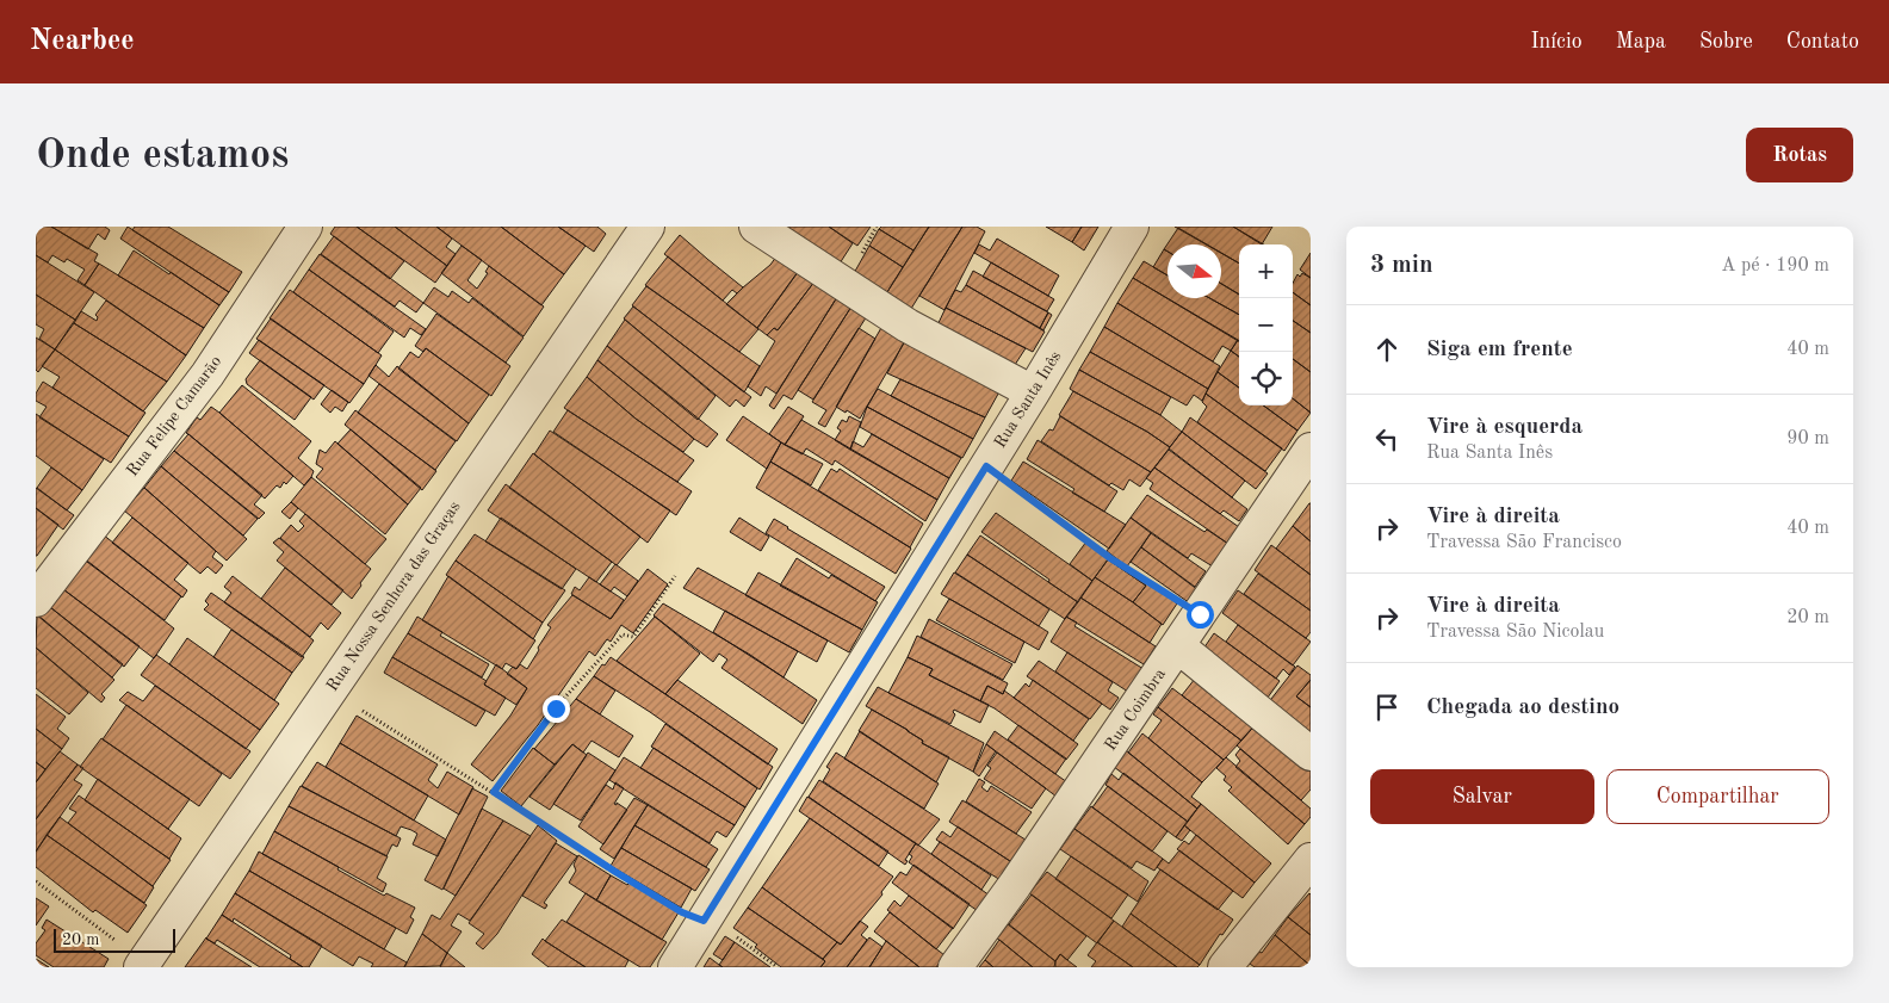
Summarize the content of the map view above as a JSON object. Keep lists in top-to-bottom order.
{
  "streets": {
    "street": [
      "Rua Santa Inês",
      "Rua Felipe Camarão",
      "Rua Nossa Senhora das Graças",
      "Rua Coimbra"
    ]
  },
  "scale_bar": "20 m",
  "north": "right",
  "page": {
    "header": "Nearbee",
    "nav": [
      "Início",
      "Mapa",
      "Sobre",
      "Contato"
    ],
    "buttons": [
      "Rotas",
      ["Salvar", "Compartilhar"]
    ],
    "title": "Onde estamos",
    "heading": ["3 min", "A pé · 190 m"],
    "map_buttons": ["+", "−"],
    "list": [
      ["Siga em frente", "40 m"],
      ["Vire à esquerda", "Rua Santa Inês", "90 m"],
      ["Vire à direita", "Travessa São Francisco", "40 m"],
      ["Vire à direita", "Travessa São Nicolau", "20 m"],
      "Chegada ao destino"
    ],
    "scale": "20 m"
  }
}
